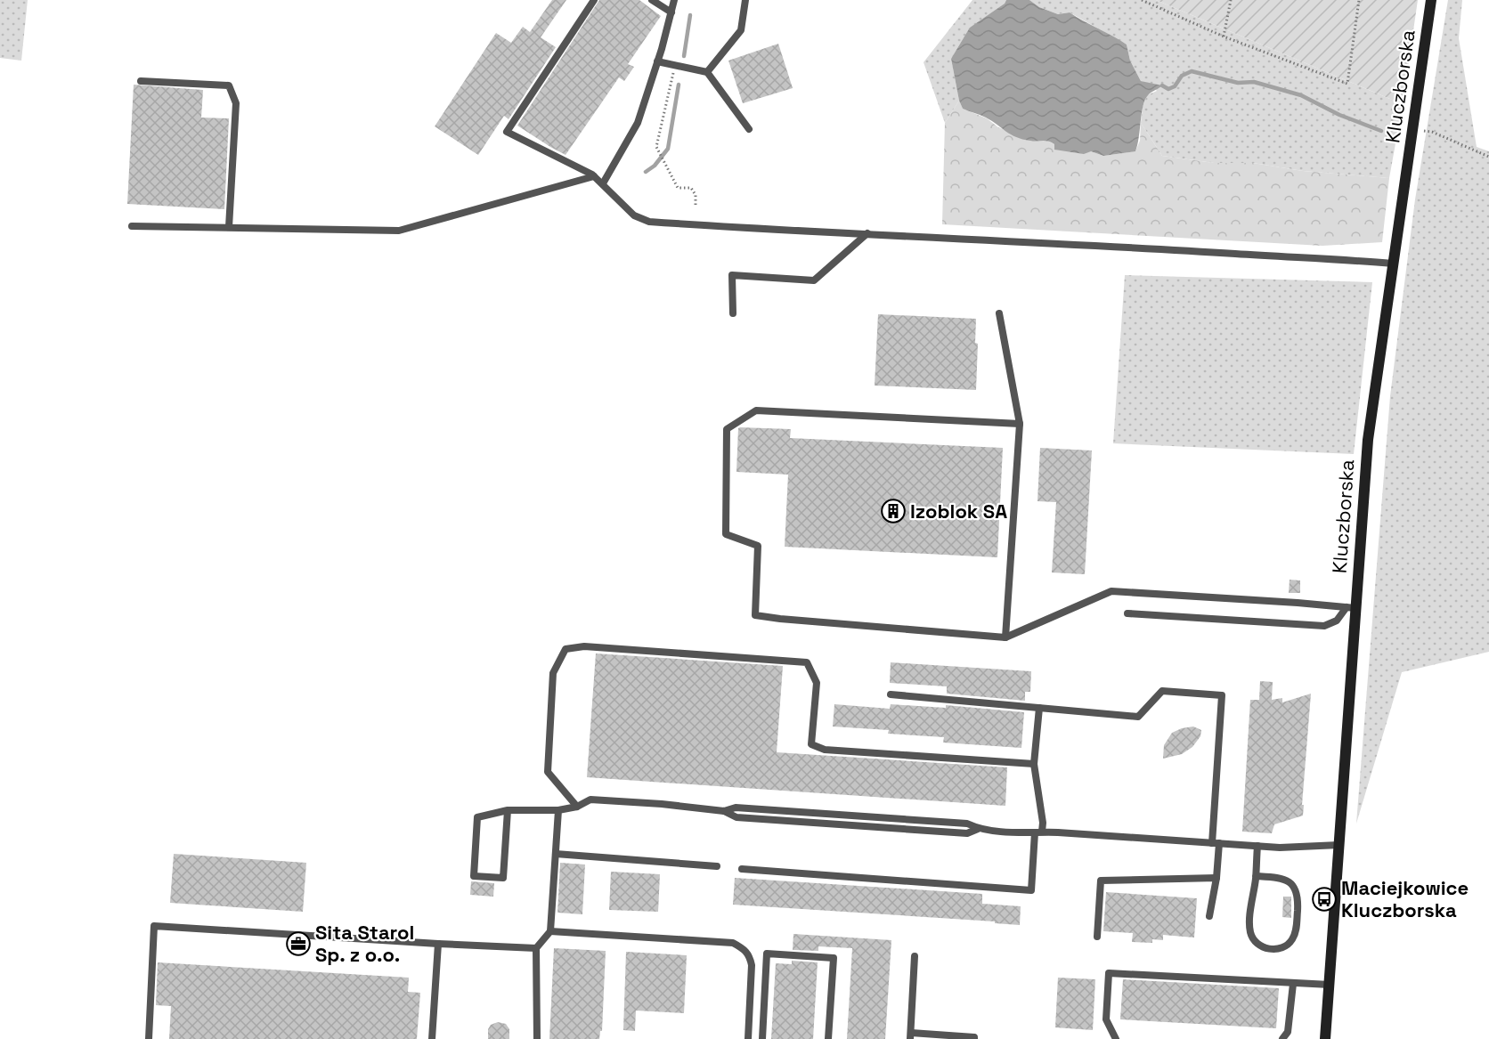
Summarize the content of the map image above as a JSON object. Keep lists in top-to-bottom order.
{
  "streets": {
    "street": ["Kluczborska"]
  },
  "places": {
    "building": ["Izoblok SA"],
    "bus stop": ["Maciejkowice Kluczborska"],
    "office": ["Sita Starol Sp. z o.o."]
  }
}
